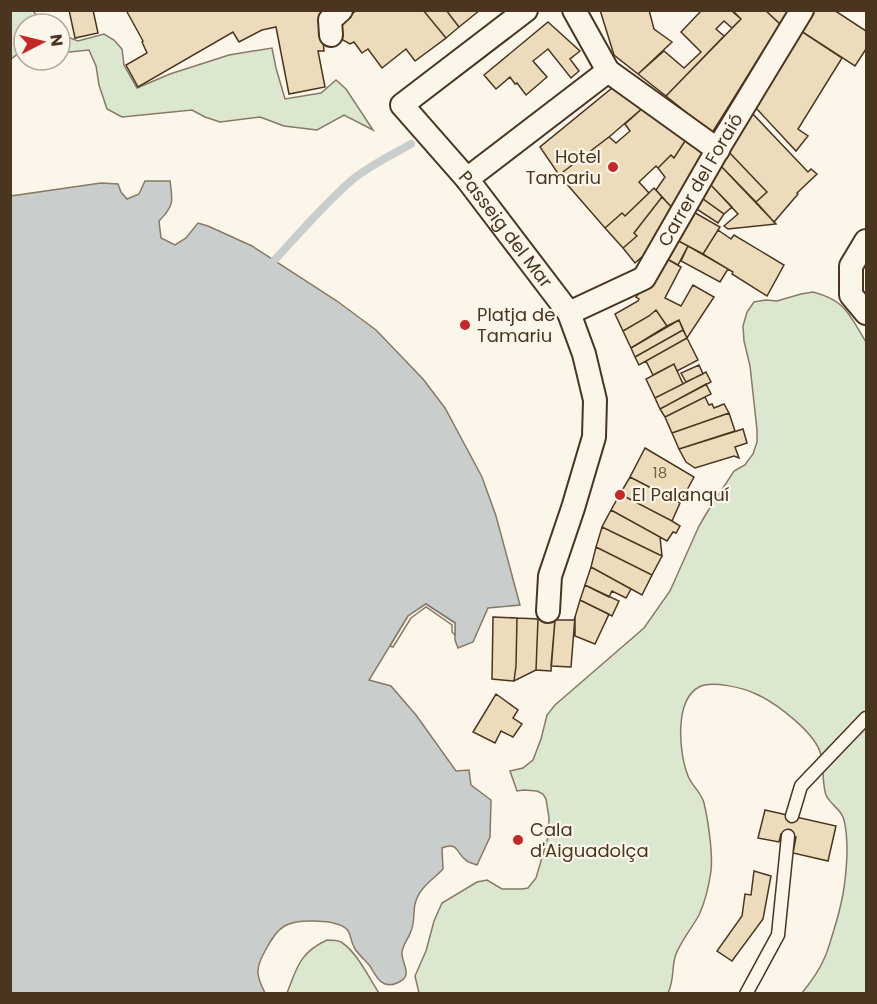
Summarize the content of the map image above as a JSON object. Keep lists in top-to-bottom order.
{
  "streets": {
    "street": ["Carrer del Foraió", "Passeig del Mar"]
  },
  "crossings": [
    ["Carrer del Foraió", "Passeig del Mar"]
  ],
  "places": [
    "Hotel Tamariu",
    "Platja de Tamariu",
    "El Palanquí",
    "Cala d'Aiguadolça"
  ],
  "house_numbers": ["18"],
  "north": "right"
}
